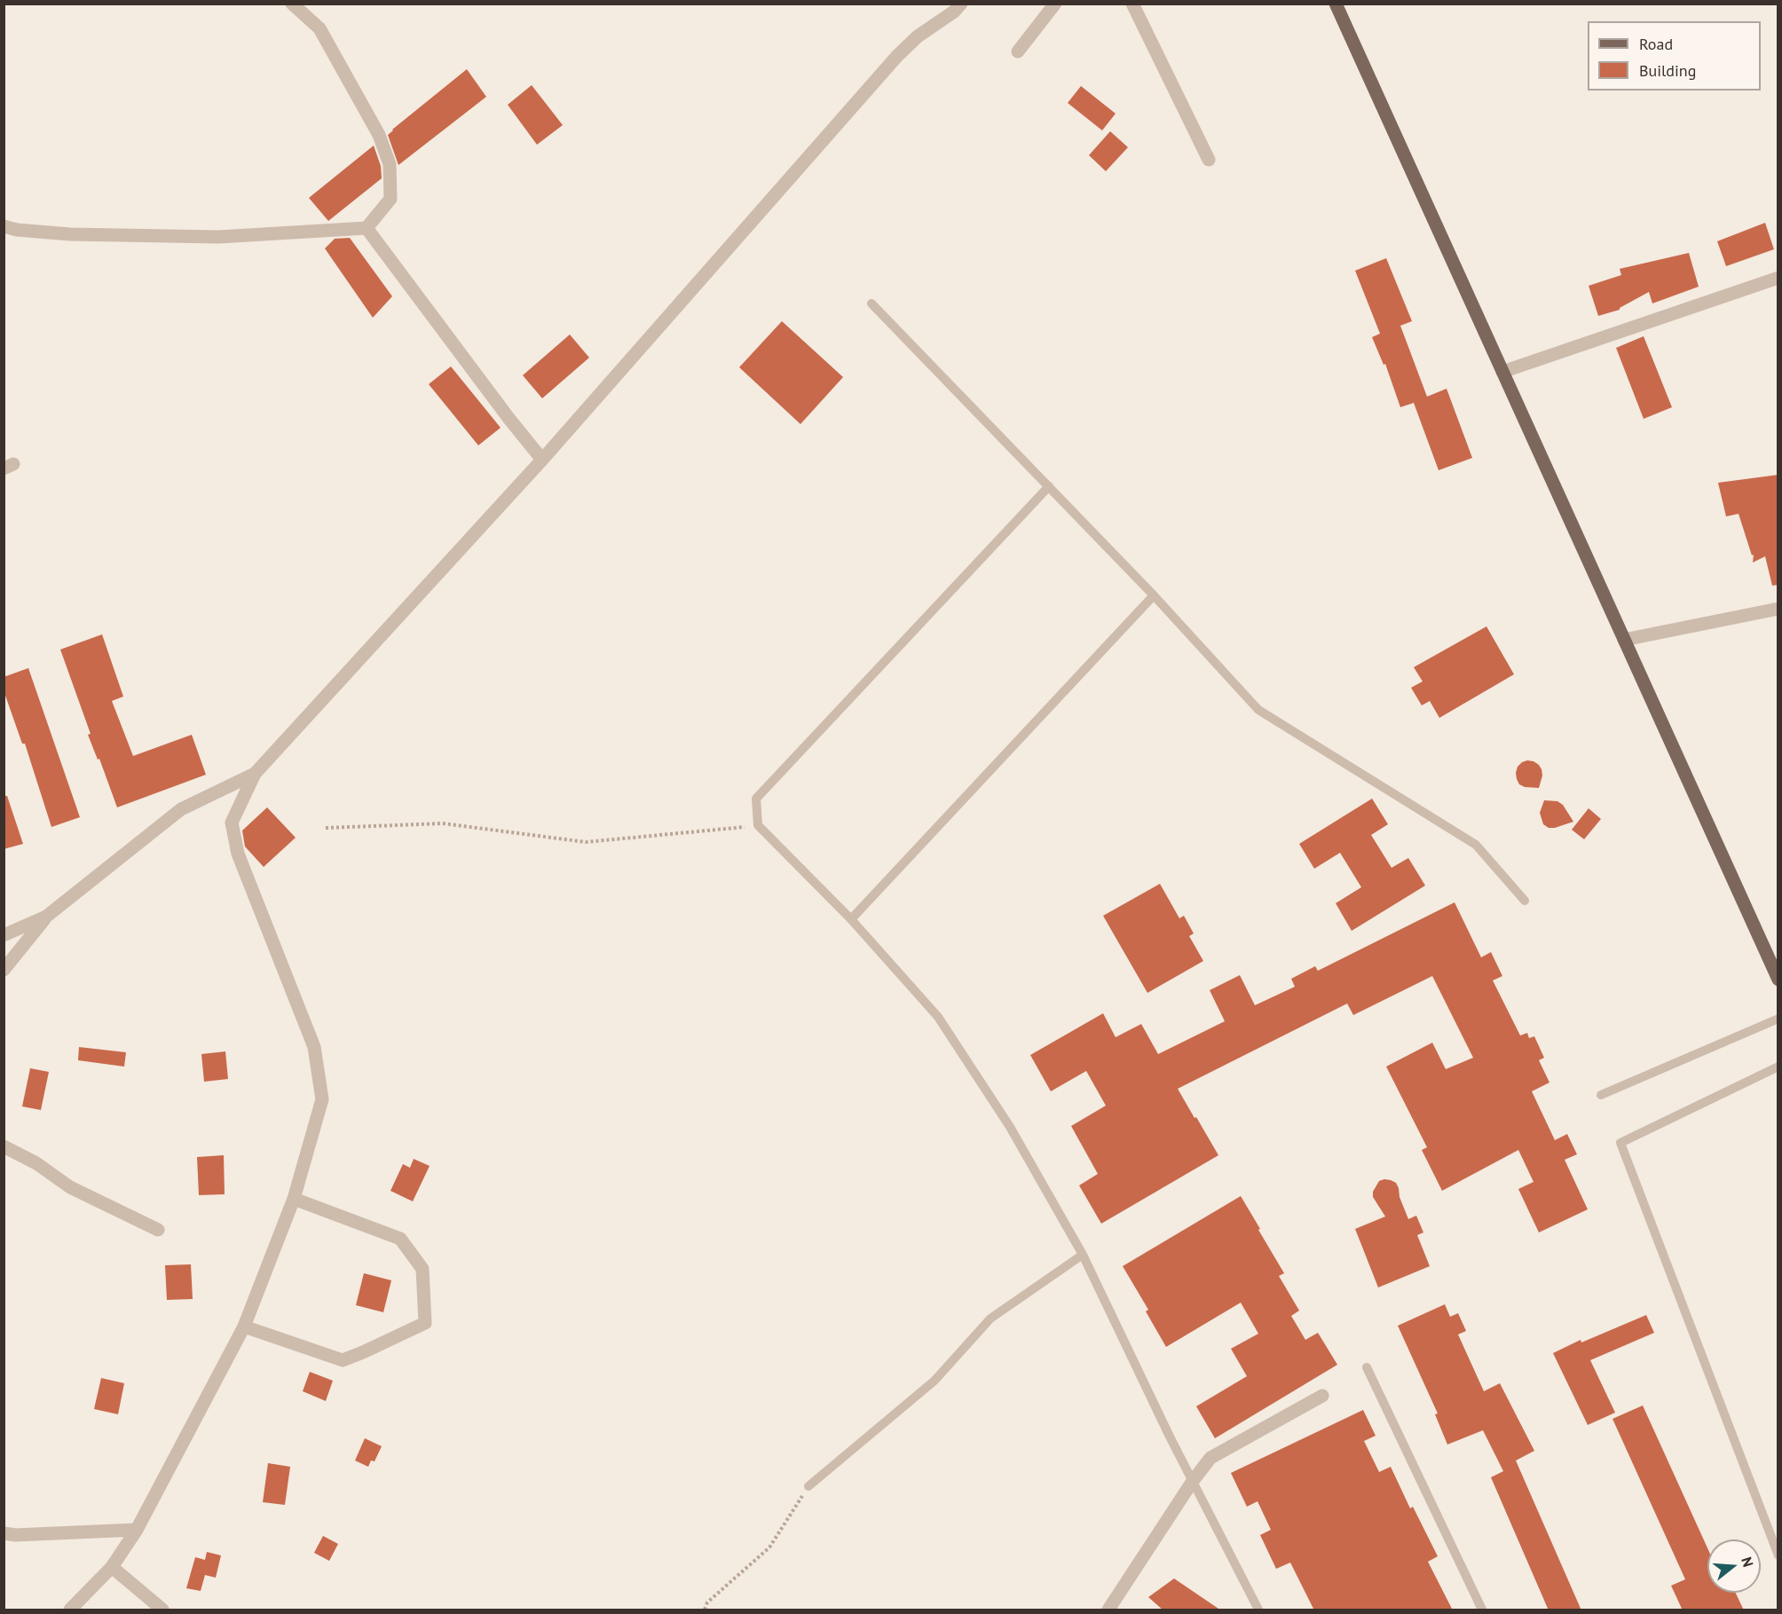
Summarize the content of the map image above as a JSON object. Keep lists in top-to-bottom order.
{
  "legend": ["Road", "Building"],
  "north": "right"
}
